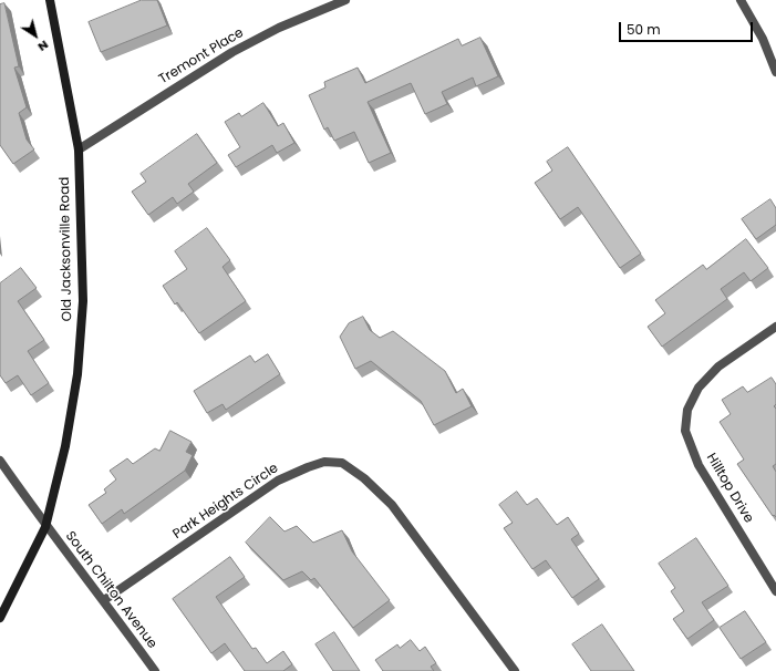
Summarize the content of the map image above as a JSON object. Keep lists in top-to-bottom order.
{
  "streets": {
    "main road": ["Old Jacksonville Road"],
    "street": [
      "Tremont Place",
      "Hilltop Drive",
      "Park Heights Circle",
      "South Chilton Avenue"
    ]
  },
  "crossings": [
    ["Tremont Place", "Old Jacksonville Road"],
    ["Old Jacksonville Road", "South Chilton Avenue"],
    ["Park Heights Circle", "South Chilton Avenue"]
  ],
  "scale_bar": "50 m",
  "north": "bottom right"
}
